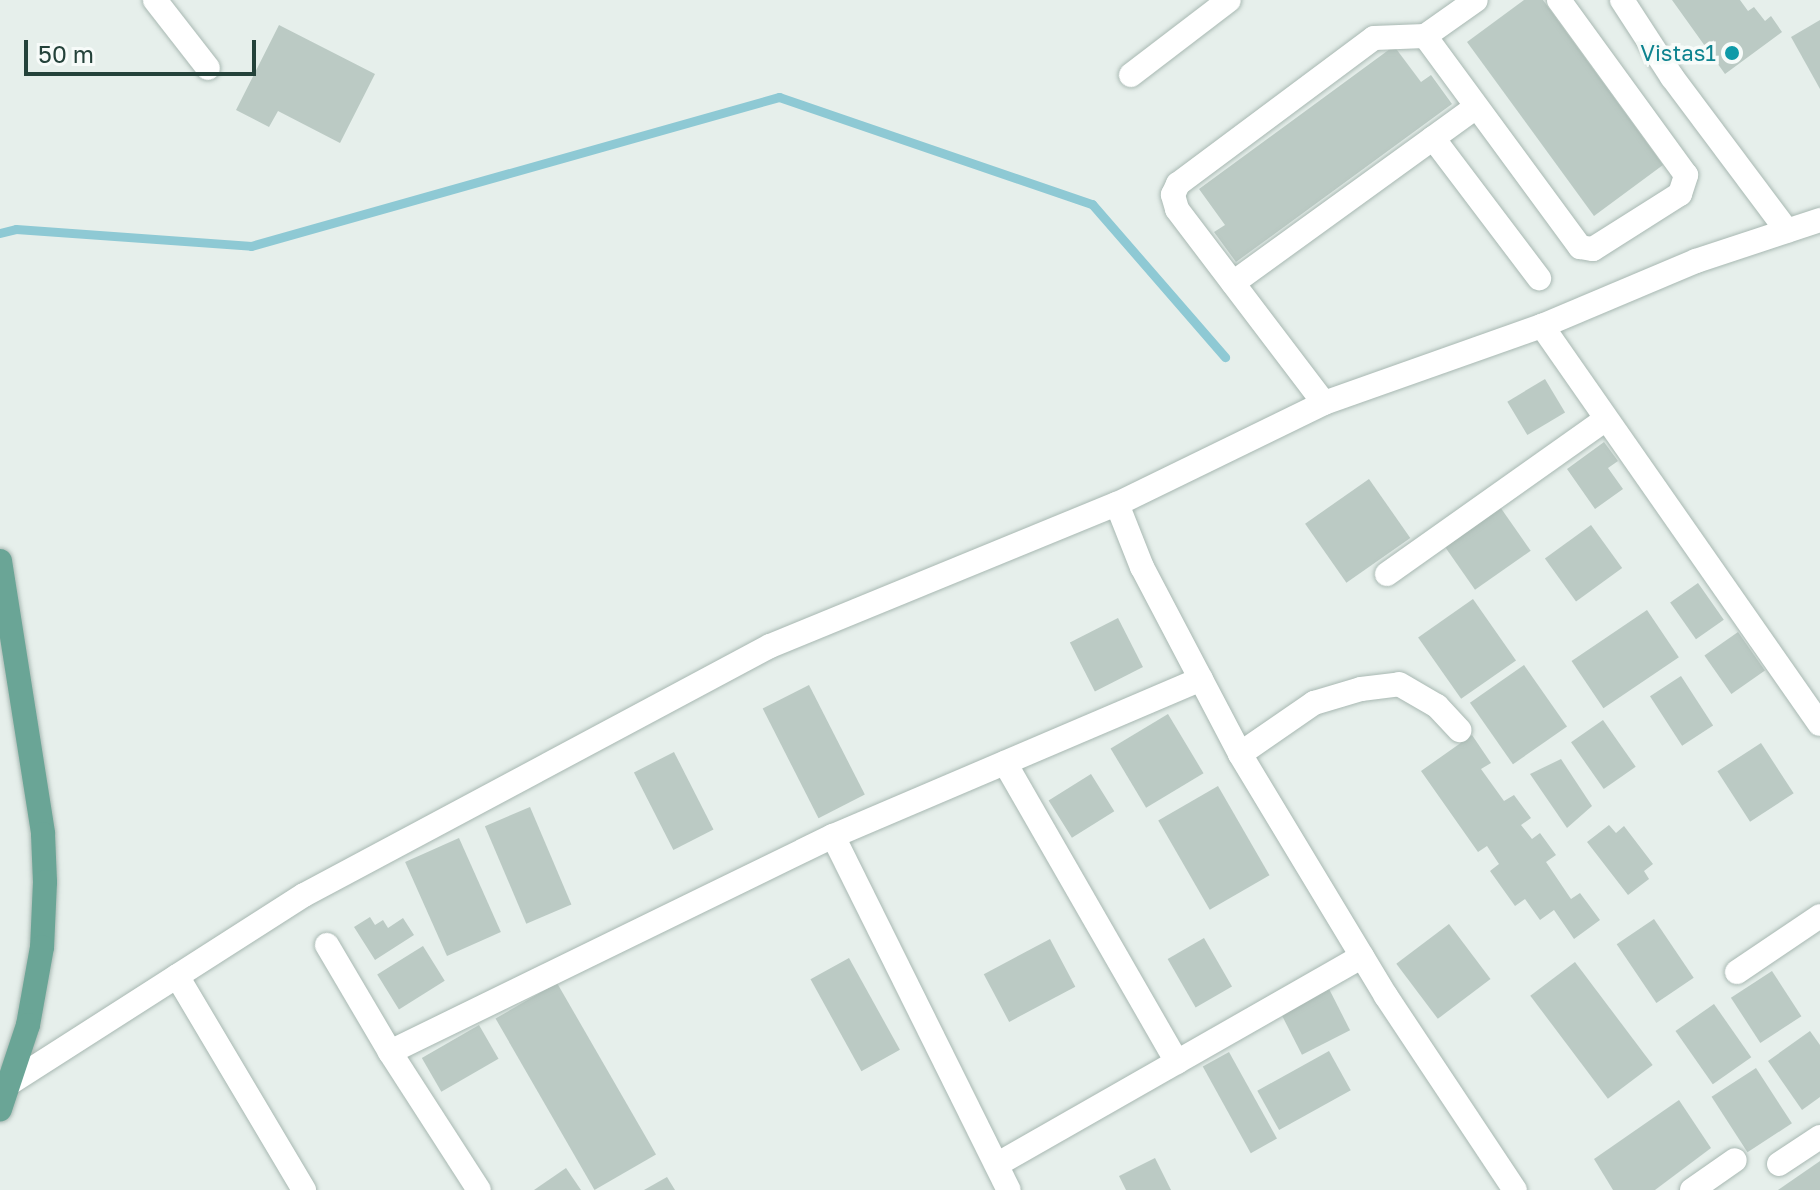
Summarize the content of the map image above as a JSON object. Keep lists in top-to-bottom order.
{
  "places": ["Vistas1"],
  "scale_bar": "50 m"
}
